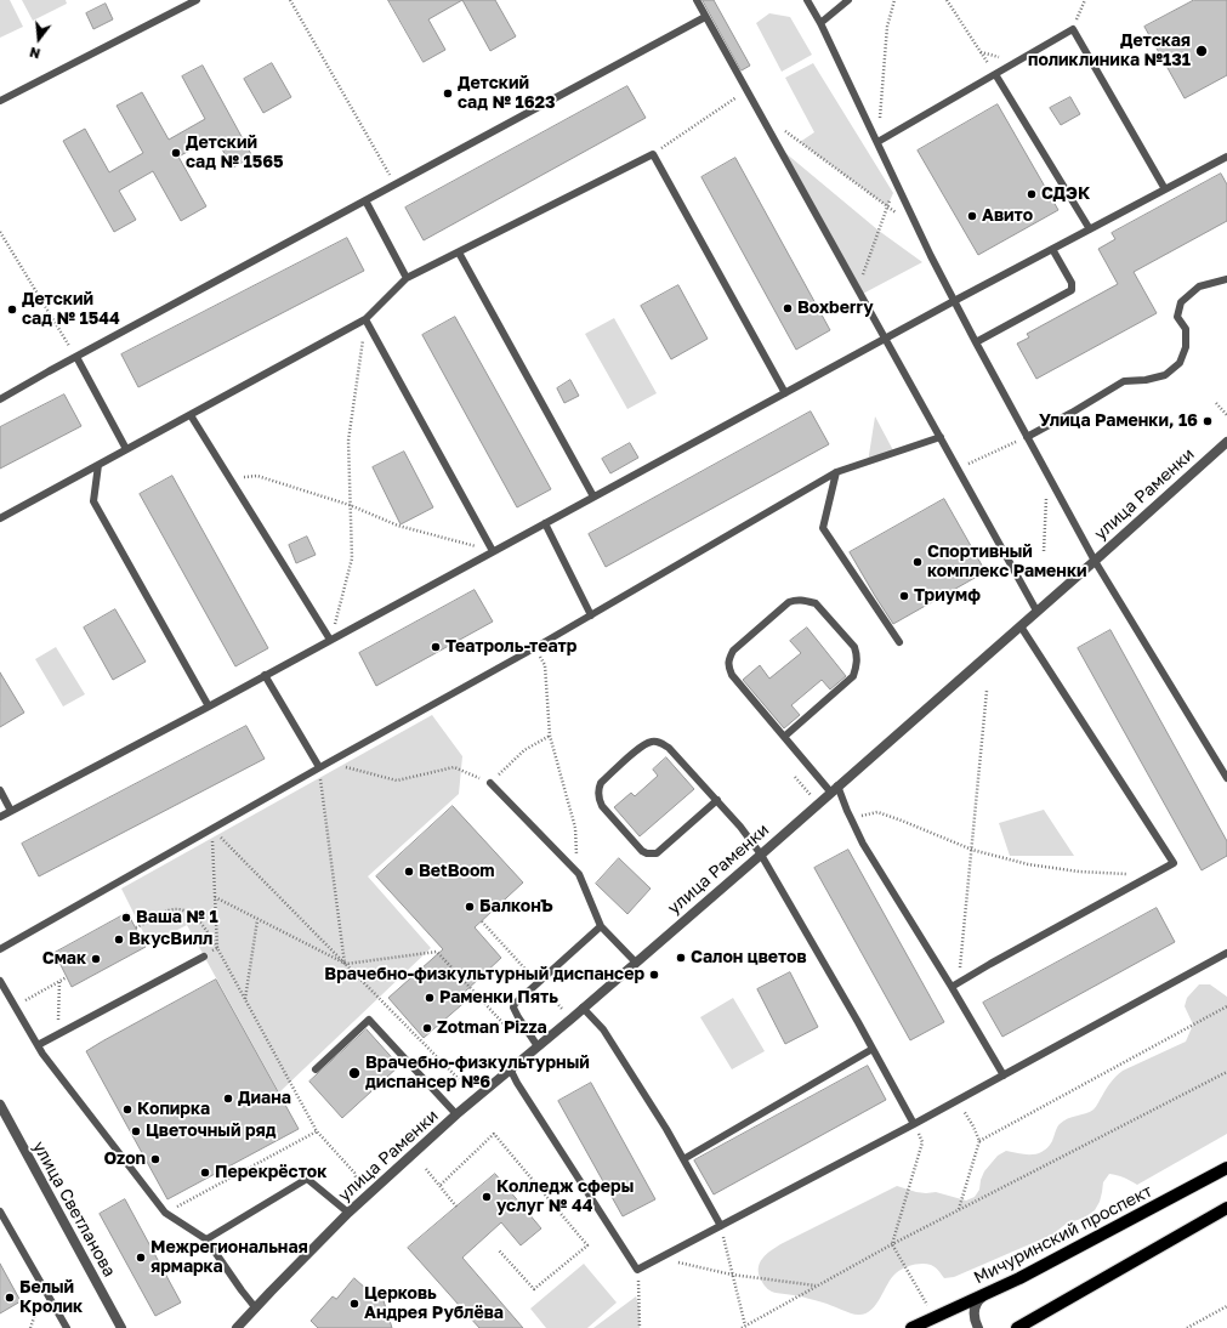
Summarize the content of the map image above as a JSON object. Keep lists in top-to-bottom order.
{
  "streets": {
    "main road": ["Мичуринский проспект"],
    "street": ["улица Раменки", "улица Светланова"]
  },
  "places": [
    "Детская поликлиника №131",
    "Детский сад № 1623",
    "Детский сад № 1565",
    "СДЭК",
    "Авито",
    "Boxberry",
    "Детский сад № 1544",
    "Улица Раменки, 16",
    "Спортивный комплекс Раменки",
    "Триумф",
    "Театроль-театр",
    "BetBoom",
    "БалконЪ",
    "Ваша № 1",
    "ВкусВилл",
    "Салон цветов",
    "Смак",
    "Врачебно-физкультурный диспансер",
    "Раменки Пять",
    "Zotman Pizza",
    "Врачебно-физкультурный диспансер №6",
    "Диана",
    "Копирка",
    "Цветочный ряд",
    "Ozon",
    "Перекрёсток",
    "Колледж сферы услуг № 44",
    "Межрегиональная ярмарка",
    "Белый Кролик",
    "Церковь Андрея Рублёва"
  ],
  "north": "bottom"
}
